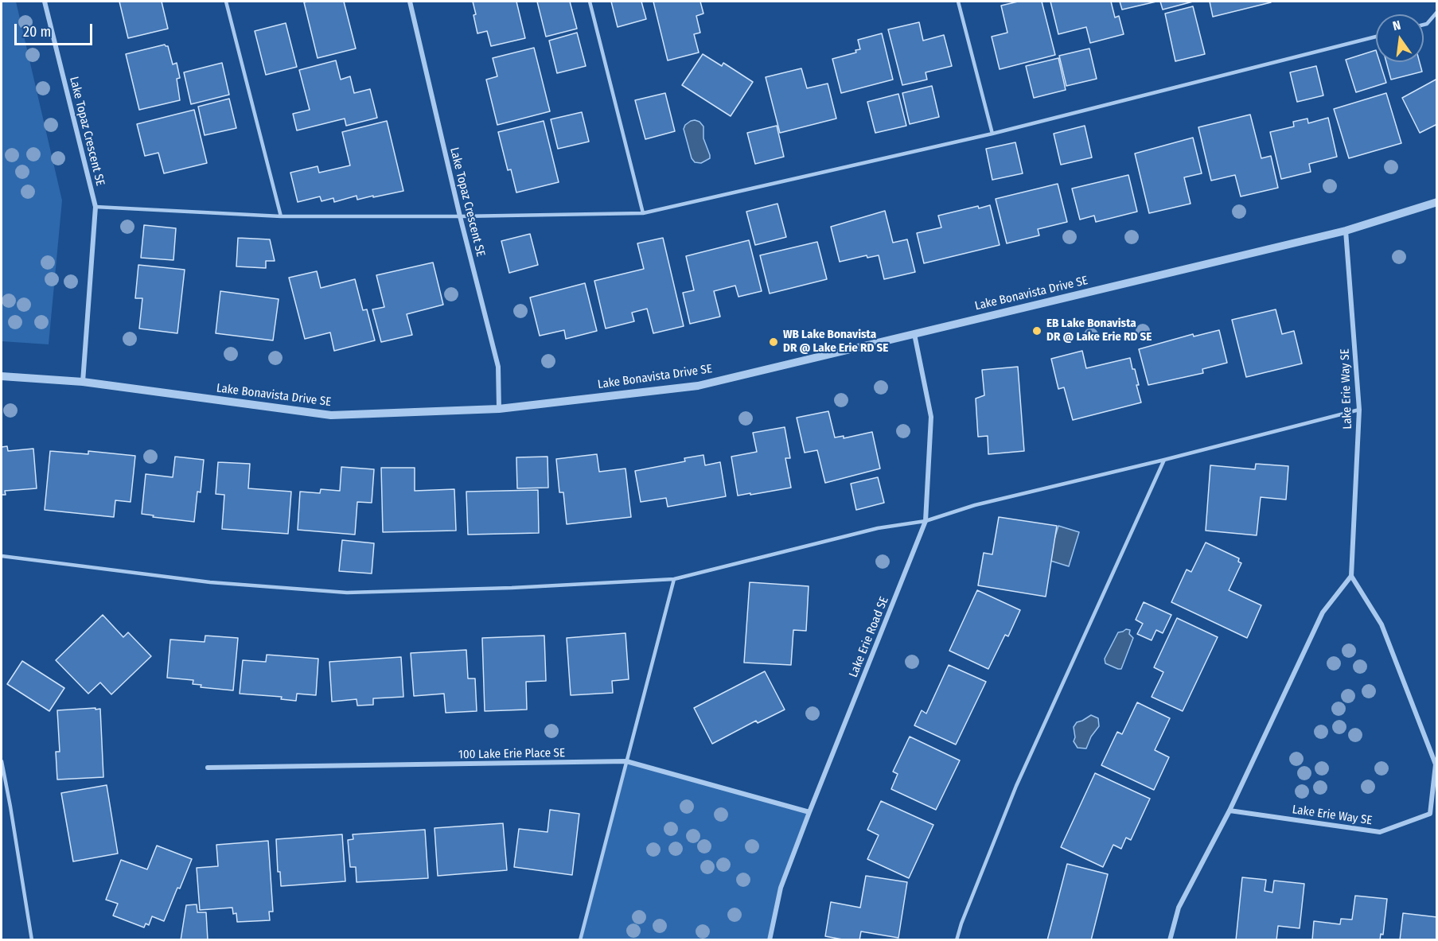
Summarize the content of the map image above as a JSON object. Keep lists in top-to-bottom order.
{
  "streets": {
    "street": [
      "Lake Topaz Crescent SE",
      "Lake Bonavista Drive SE",
      "Lake Erie Way SE",
      "Lake Erie Road SE",
      "100 Lake Erie Place SE"
    ]
  },
  "crossings": [
    ["Lake Topaz Crescent SE", "Lake Bonavista Drive SE"],
    ["Lake Bonavista Drive SE", "Lake Erie Way SE"],
    ["Lake Bonavista Drive SE", "Lake Erie Road SE"],
    ["Lake Erie Road SE", "100 Lake Erie Place SE"]
  ],
  "places": ["EB Lake Bonavista DR @ Lake Erie RD SE", "WB Lake Bonavista DR @ Lake Erie RD SE"],
  "scale_bar": "20 m",
  "north": "top"
}
